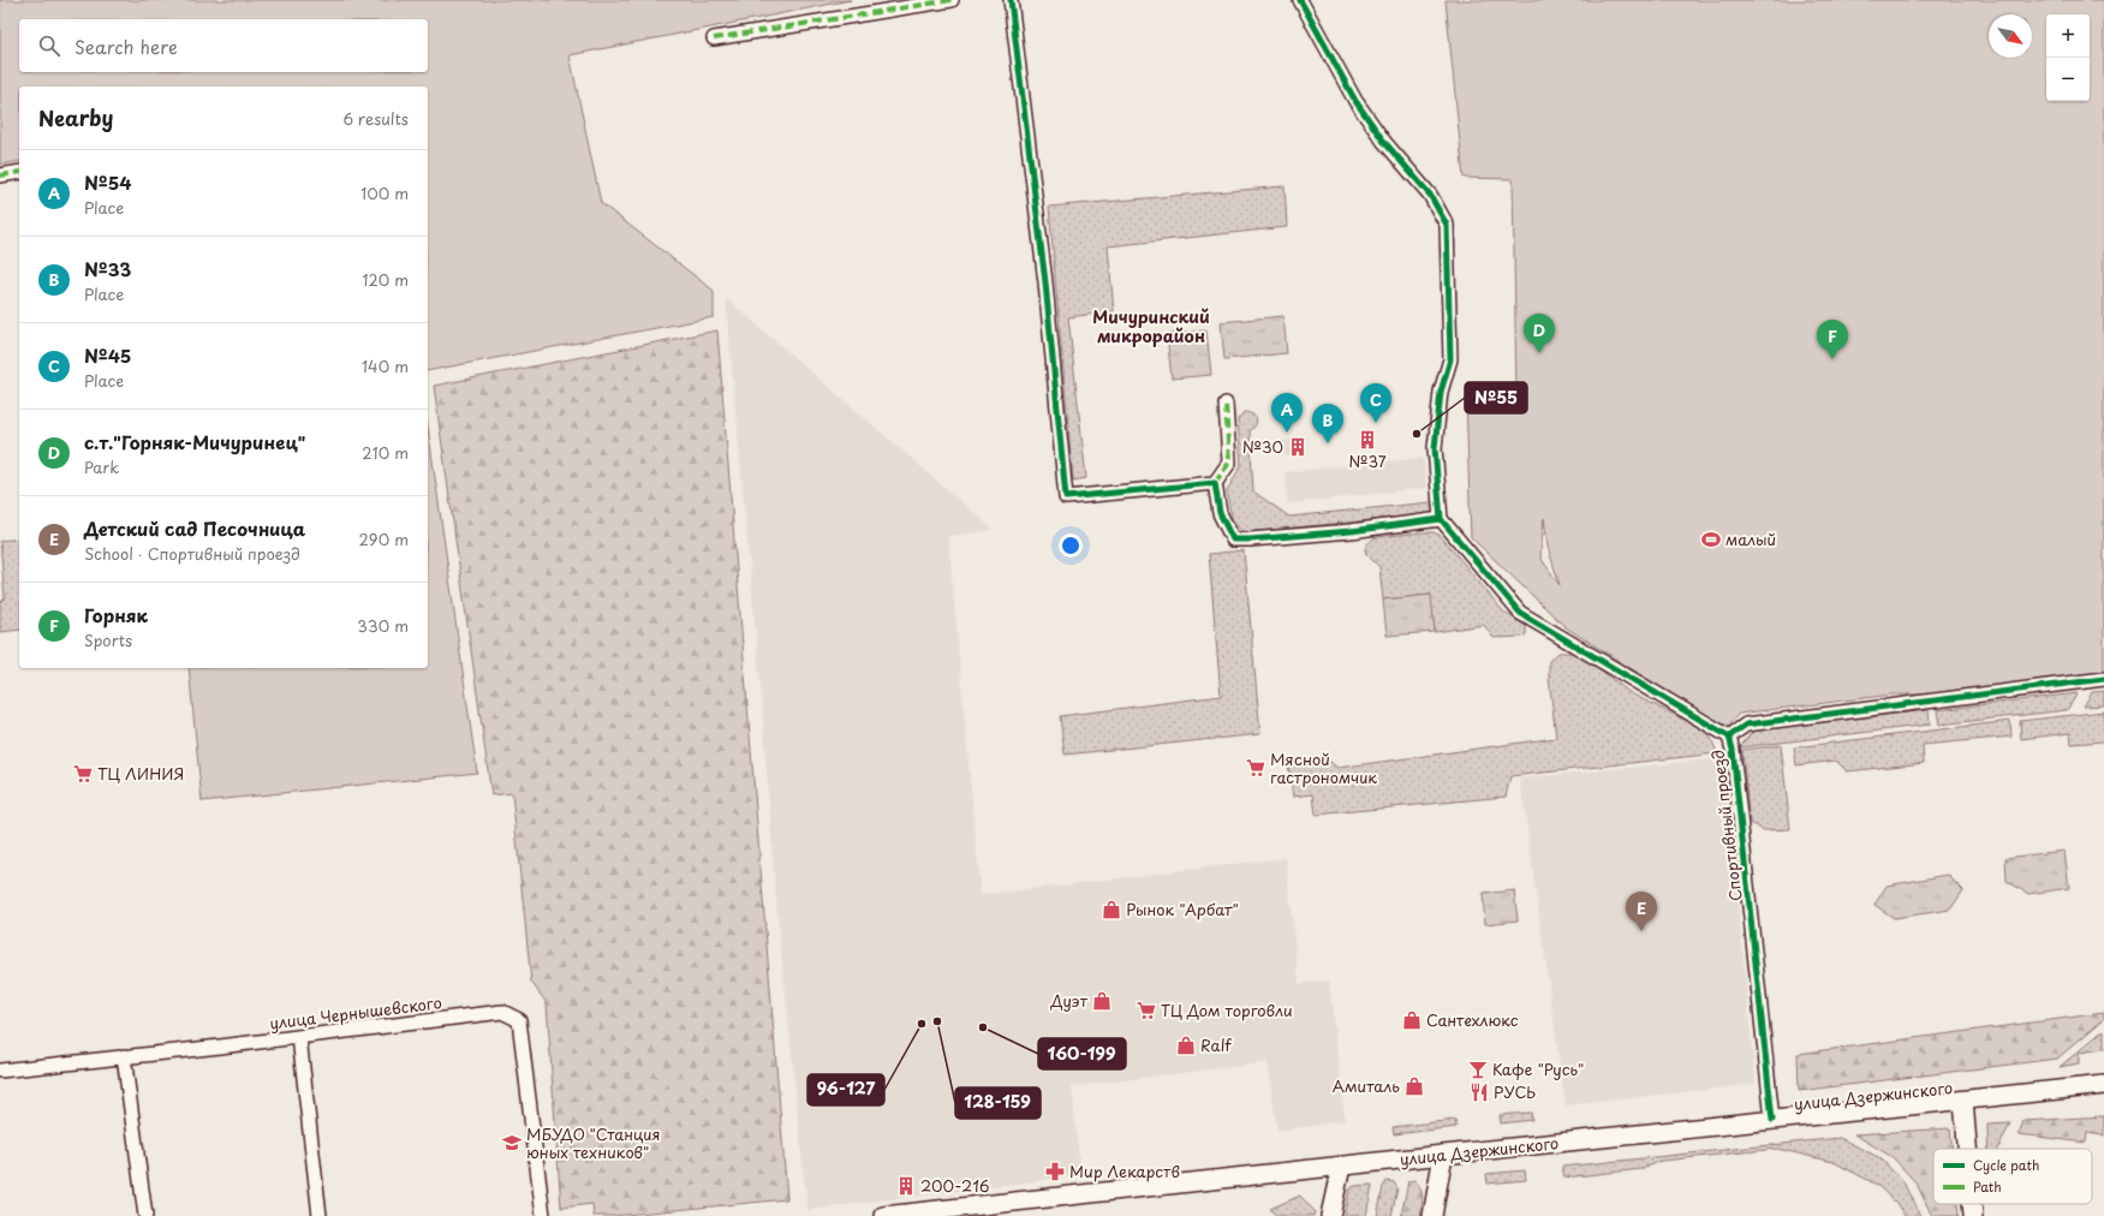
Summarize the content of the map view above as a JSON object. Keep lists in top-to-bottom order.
{
  "streets": {
    "main road": ["улица Дзержинского"],
    "street": ["Спортивный проезд", "улица Чернышевского"]
  },
  "crossings": [
    ["Спортивный проезд", "улица Дзержинского"]
  ],
  "districts": ["Мичуринский микрорайон"],
  "places": {
    "other": [
      "№55",
      "128-159",
      "96-127",
      "160-199"
    ],
    "building": ["№37", "№30", "200-216"],
    "sports": ["малый"],
    "supermarket": ["Мясной гастрономчик", "ТЦ ЛИНИЯ", "ТЦ Дом торговли"],
    "shop": [
      "Рынок \"Арбат\"",
      "Дуэт",
      "Сантехлюкс",
      "Ralf",
      "Амиталь"
    ],
    "bar": ["Кафе \"Русь\""],
    "restaurant": ["РУСЬ"],
    "school or university": ["МБУДО \"Станция юных техников\""],
    "pharmacy": ["Мир Лекарств"]
  },
  "legend": ["Cycle path", "Path"],
  "north": "bottom right",
  "page": {
    "map_buttons": ["+", "−"],
    "search": "Search here",
    "heading": ["Nearby", "6 results"],
    "list": [
      {
        "mark": "A",
        "name": "№54",
        "note": "Place",
        "value": "100 m"
      },
      {
        "mark": "B",
        "name": "№33",
        "note": "Place",
        "value": "120 m"
      },
      {
        "mark": "C",
        "name": "№45",
        "note": "Place",
        "value": "140 m"
      },
      {
        "mark": "D",
        "name": "с.т.\"Горняк-Мичуринец\"",
        "note": "Park",
        "value": "210 m"
      },
      {
        "mark": "E",
        "name": "Детский сад Песочница",
        "note": "School · Спортивный проезд",
        "value": "290 m"
      },
      {
        "mark": "F",
        "name": "Горняк",
        "note": "Sports",
        "value": "330 m"
      }
    ],
    "pins": [
      "D",
      "F",
      "C",
      "A",
      "B",
      "E"
    ]
  }
}
